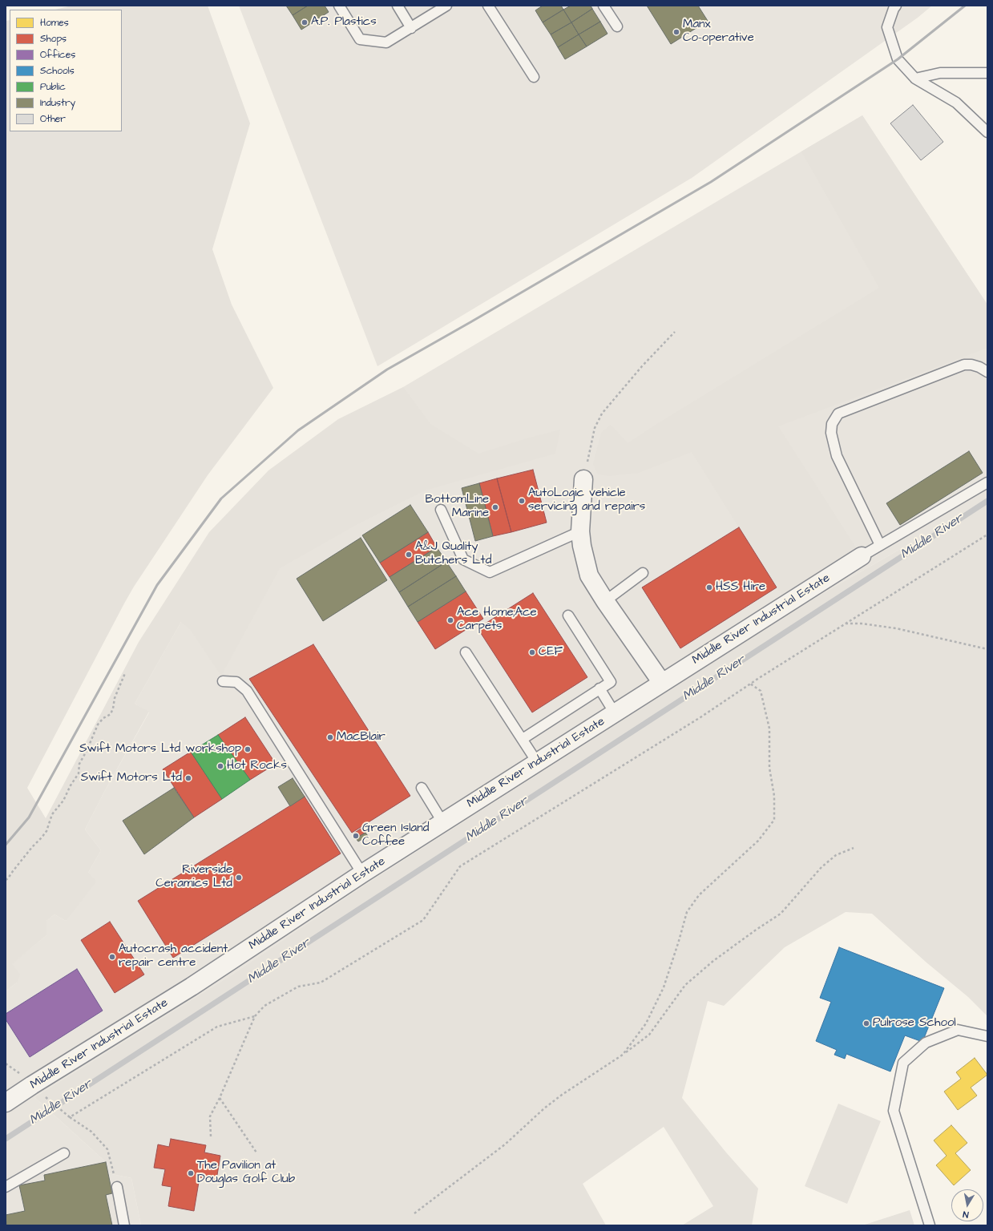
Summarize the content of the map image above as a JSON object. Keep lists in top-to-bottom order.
{
  "streets": {
    "street": ["Middle River Industrial Estate"]
  },
  "water": ["Middle River"],
  "places": [
    "A.P. Plastics",
    "Manx Co-operative",
    "AutoLogic vehicle servicing and repairs",
    "BottomLine Marine",
    "A&J Quality Butchers Ltd",
    "HSS Hire",
    "Ace Home;Ace Carpets",
    "CEF",
    "MacBlair",
    "Swift Motors Ltd workshop",
    "Hot Rocks",
    "Swift Motors Ltd",
    "Green Island Coffee",
    "Riverside Ceramics Ltd",
    "Autocrash accident repair centre",
    "Pulrose School",
    "The Pavilion at Douglas Golf Club"
  ],
  "legend": [
    "Homes",
    "Shops",
    "Offices",
    "Schools",
    "Public",
    "Industry",
    "Other"
  ],
  "north": "bottom"
}
